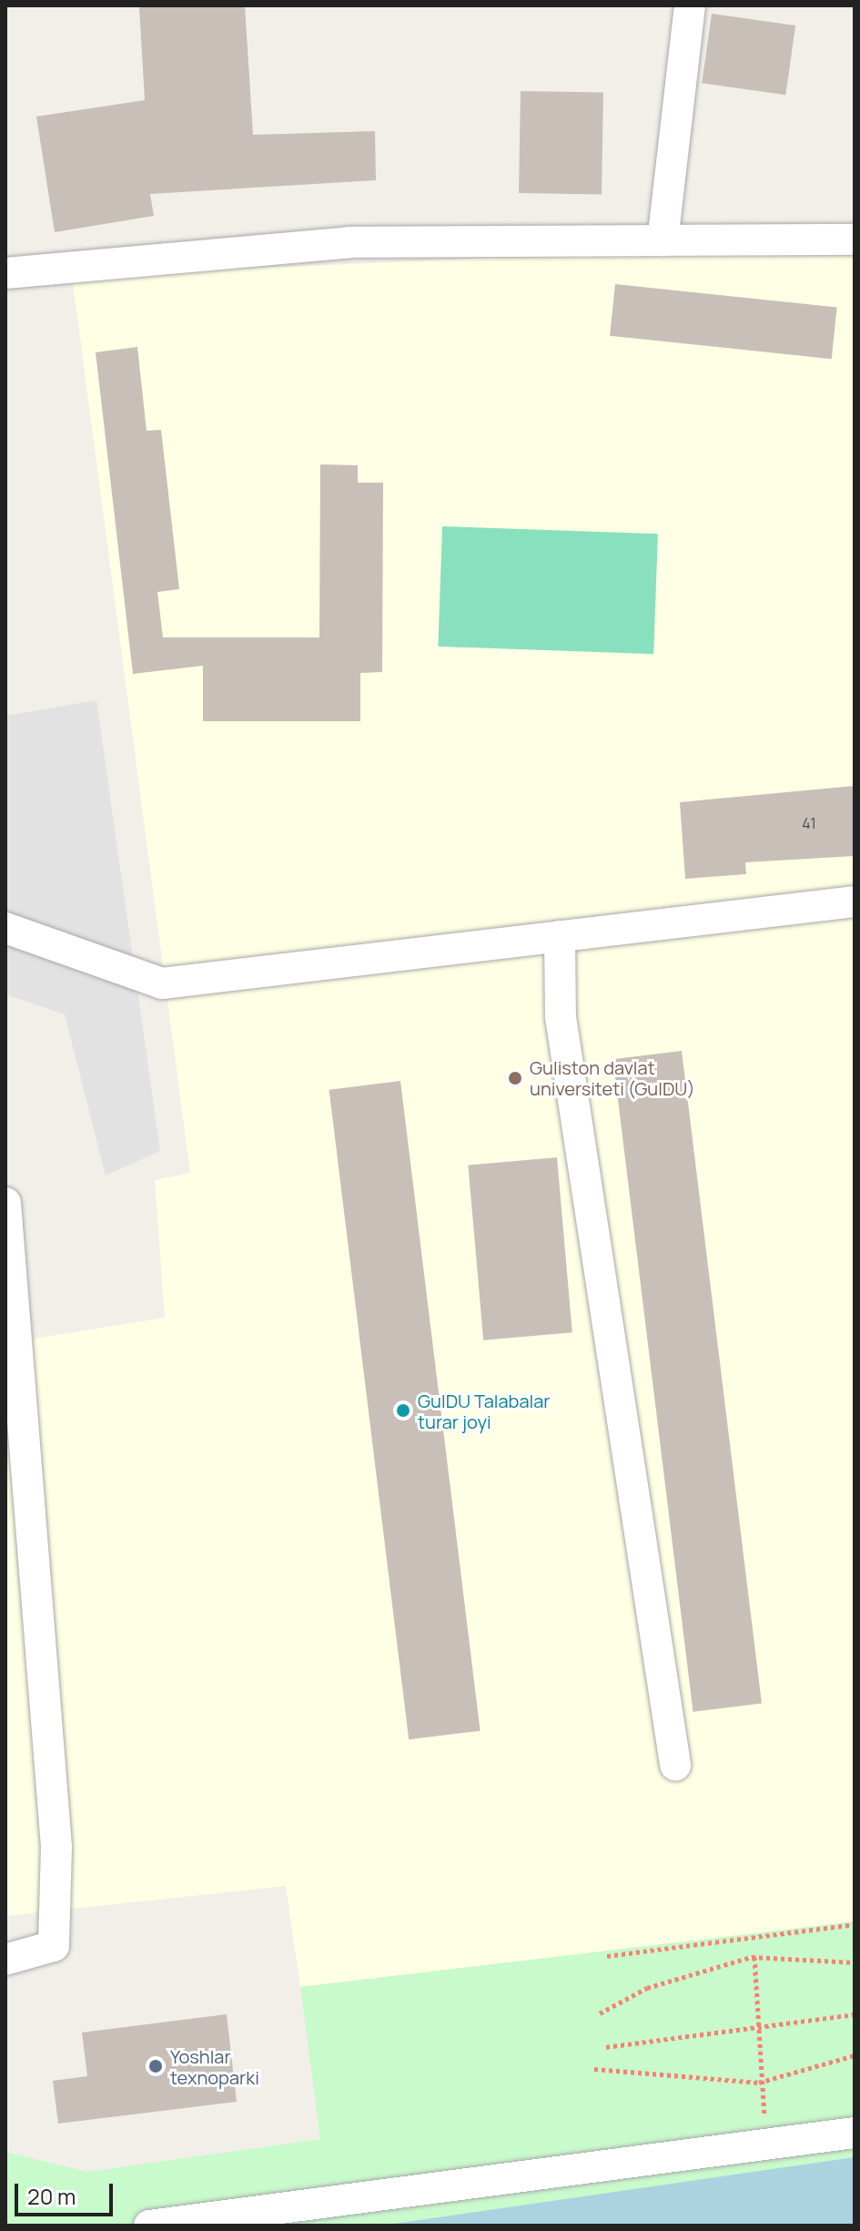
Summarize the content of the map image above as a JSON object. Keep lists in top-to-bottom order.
{
  "places": ["Guliston davlat universiteti (GulDU)", "GulDU Talabalar turar joyi", "Yoshlar texnoparki"],
  "house_numbers": ["41"],
  "scale_bar": "20 m"
}
